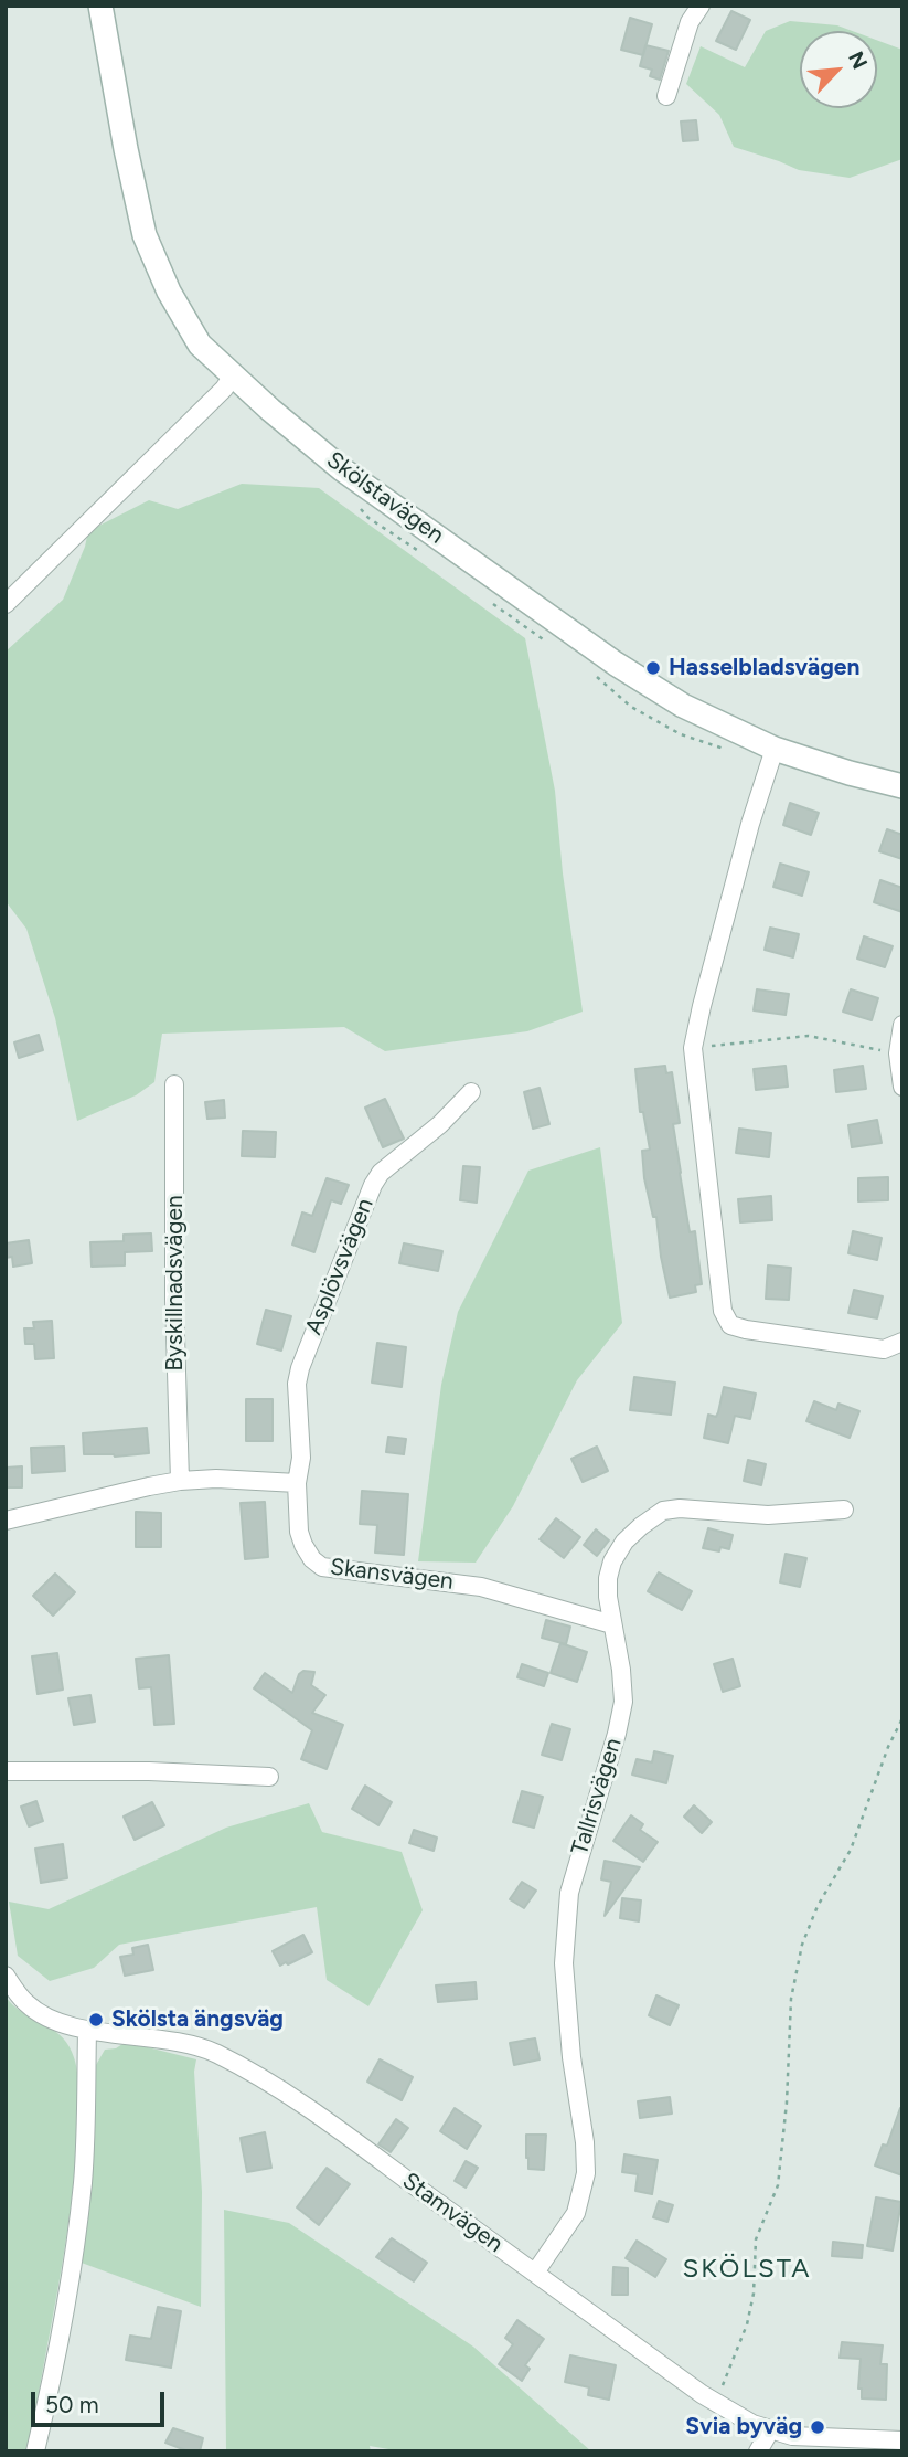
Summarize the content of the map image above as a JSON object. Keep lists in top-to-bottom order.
{
  "streets": {
    "street": [
      "Skölstavägen",
      "Asplövsvägen",
      "Byskillnadsvägen",
      "Skansvägen",
      "Tallrisvägen",
      "Stamvägen"
    ]
  },
  "crossings": [
    ["Asplövsvägen", "Skansvägen"],
    ["Skansvägen", "Tallrisvägen"],
    ["Tallrisvägen", "Stamvägen"]
  ],
  "districts": ["SKÖLSTA"],
  "places": ["Hasselbladsvägen", "Skölsta ängsväg", "Svia byväg"],
  "scale_bar": "50 m",
  "north": "top right"
}
